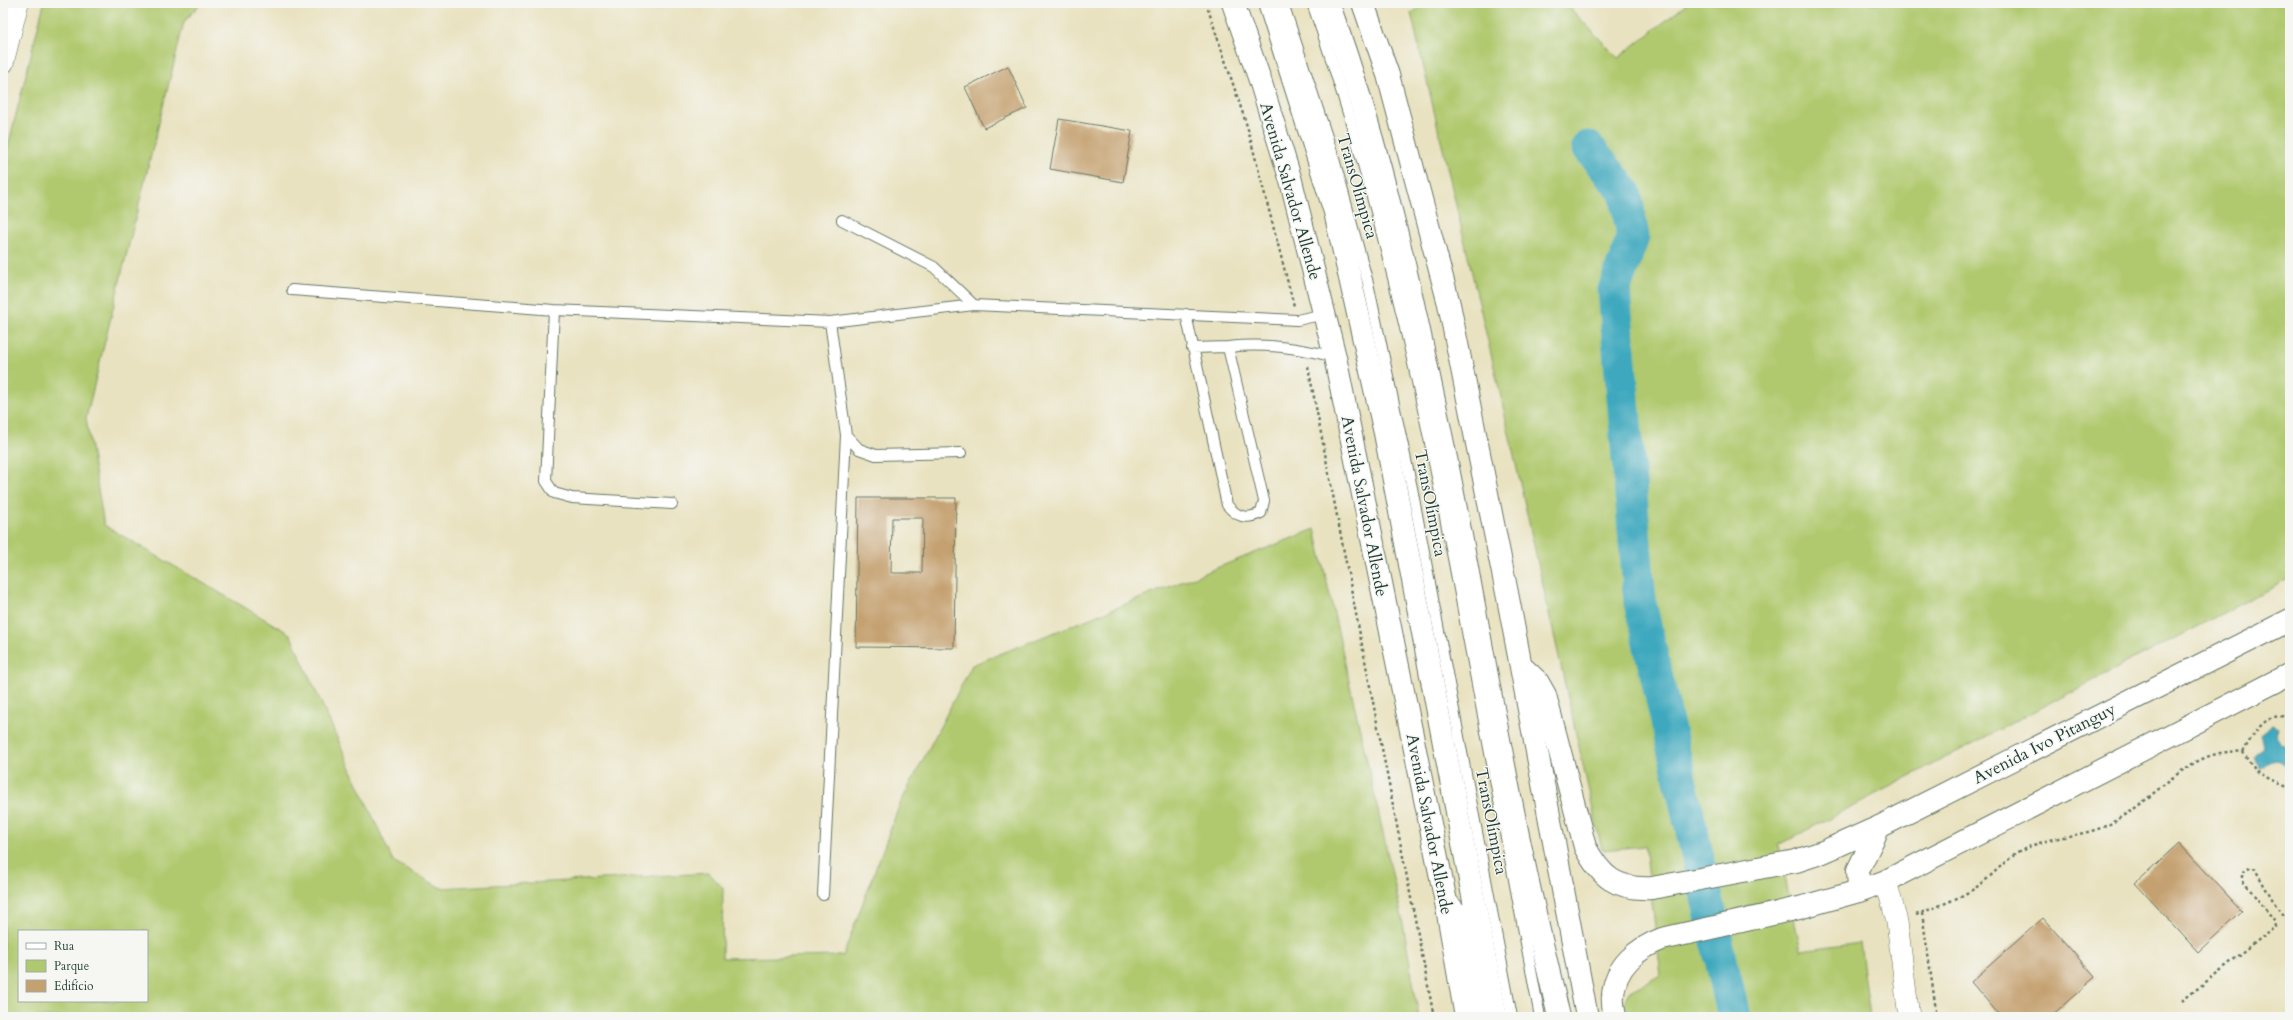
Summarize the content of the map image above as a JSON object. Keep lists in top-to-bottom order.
{
  "streets": {
    "main road": ["Avenida Salvador Allende", "Avenida Ivo Pitanguy"],
    "lane": ["TransOlímpica"]
  },
  "legend": ["Rua", "Parque", "Edifício"]
}
